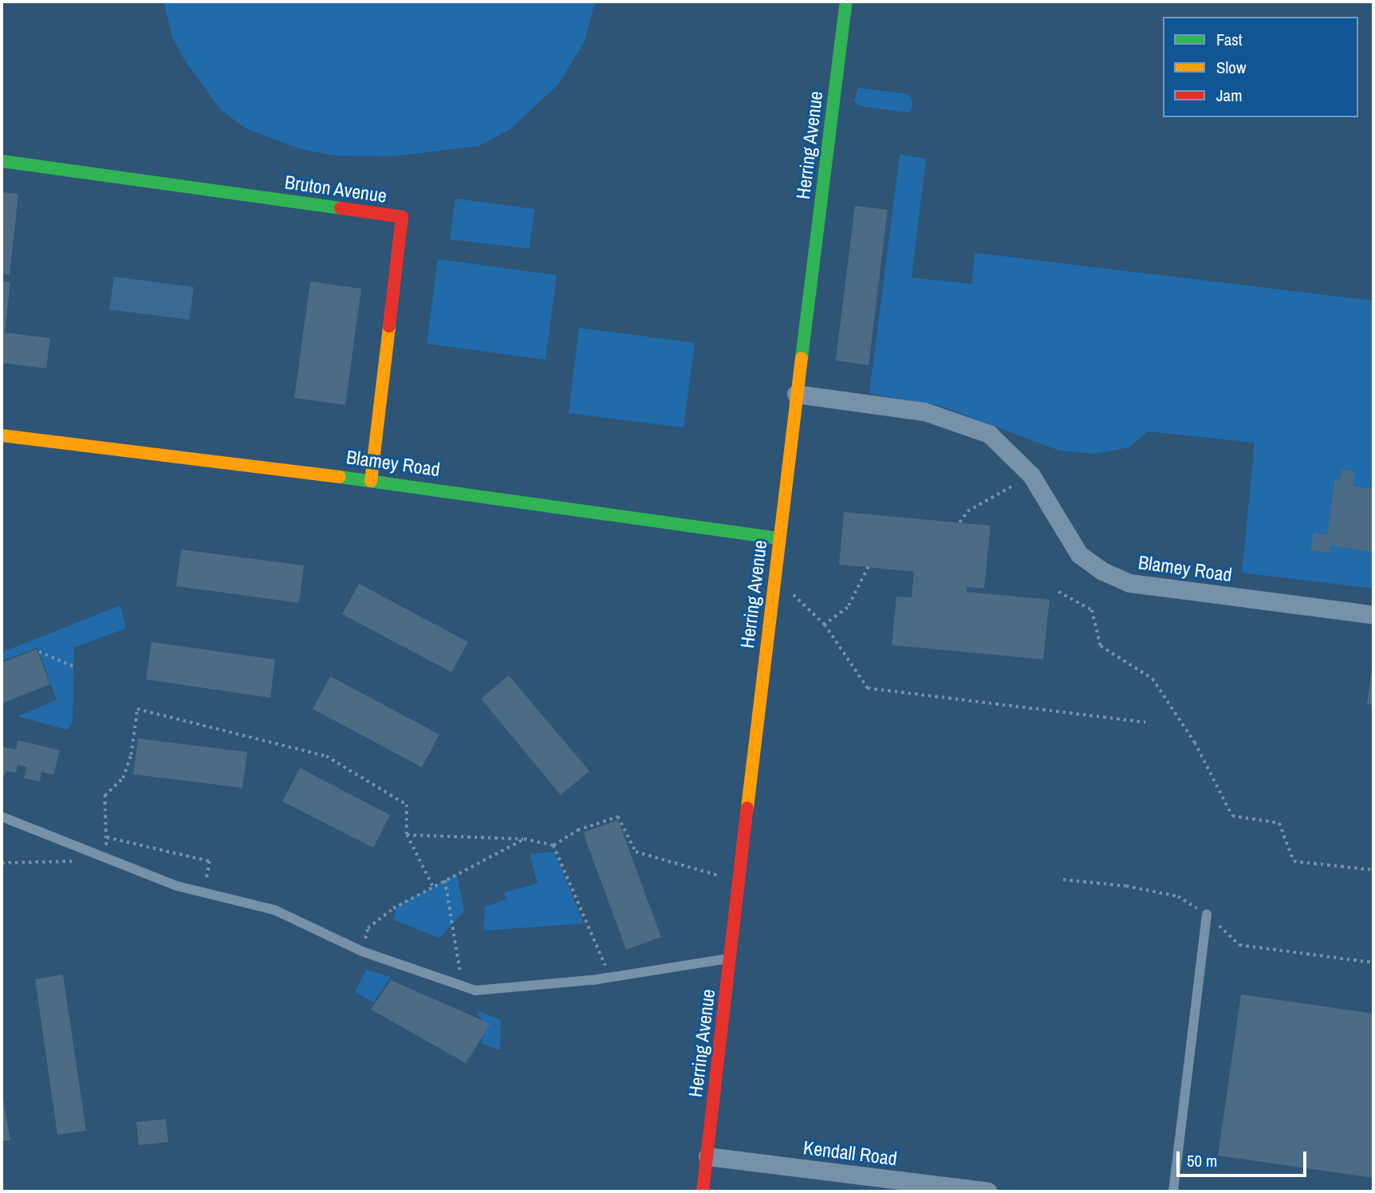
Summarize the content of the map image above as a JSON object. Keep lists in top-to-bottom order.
{
  "streets": {
    "street": [
      "Herring Avenue",
      "Bruton Avenue",
      "Blamey Road",
      "Kendall Road"
    ]
  },
  "crossings": [
    ["Herring Avenue", "Blamey Road"],
    ["Herring Avenue", "Kendall Road"],
    ["Bruton Avenue", "Blamey Road"]
  ],
  "legend": ["Fast", "Slow", "Jam"],
  "scale_bar": "50 m"
}
